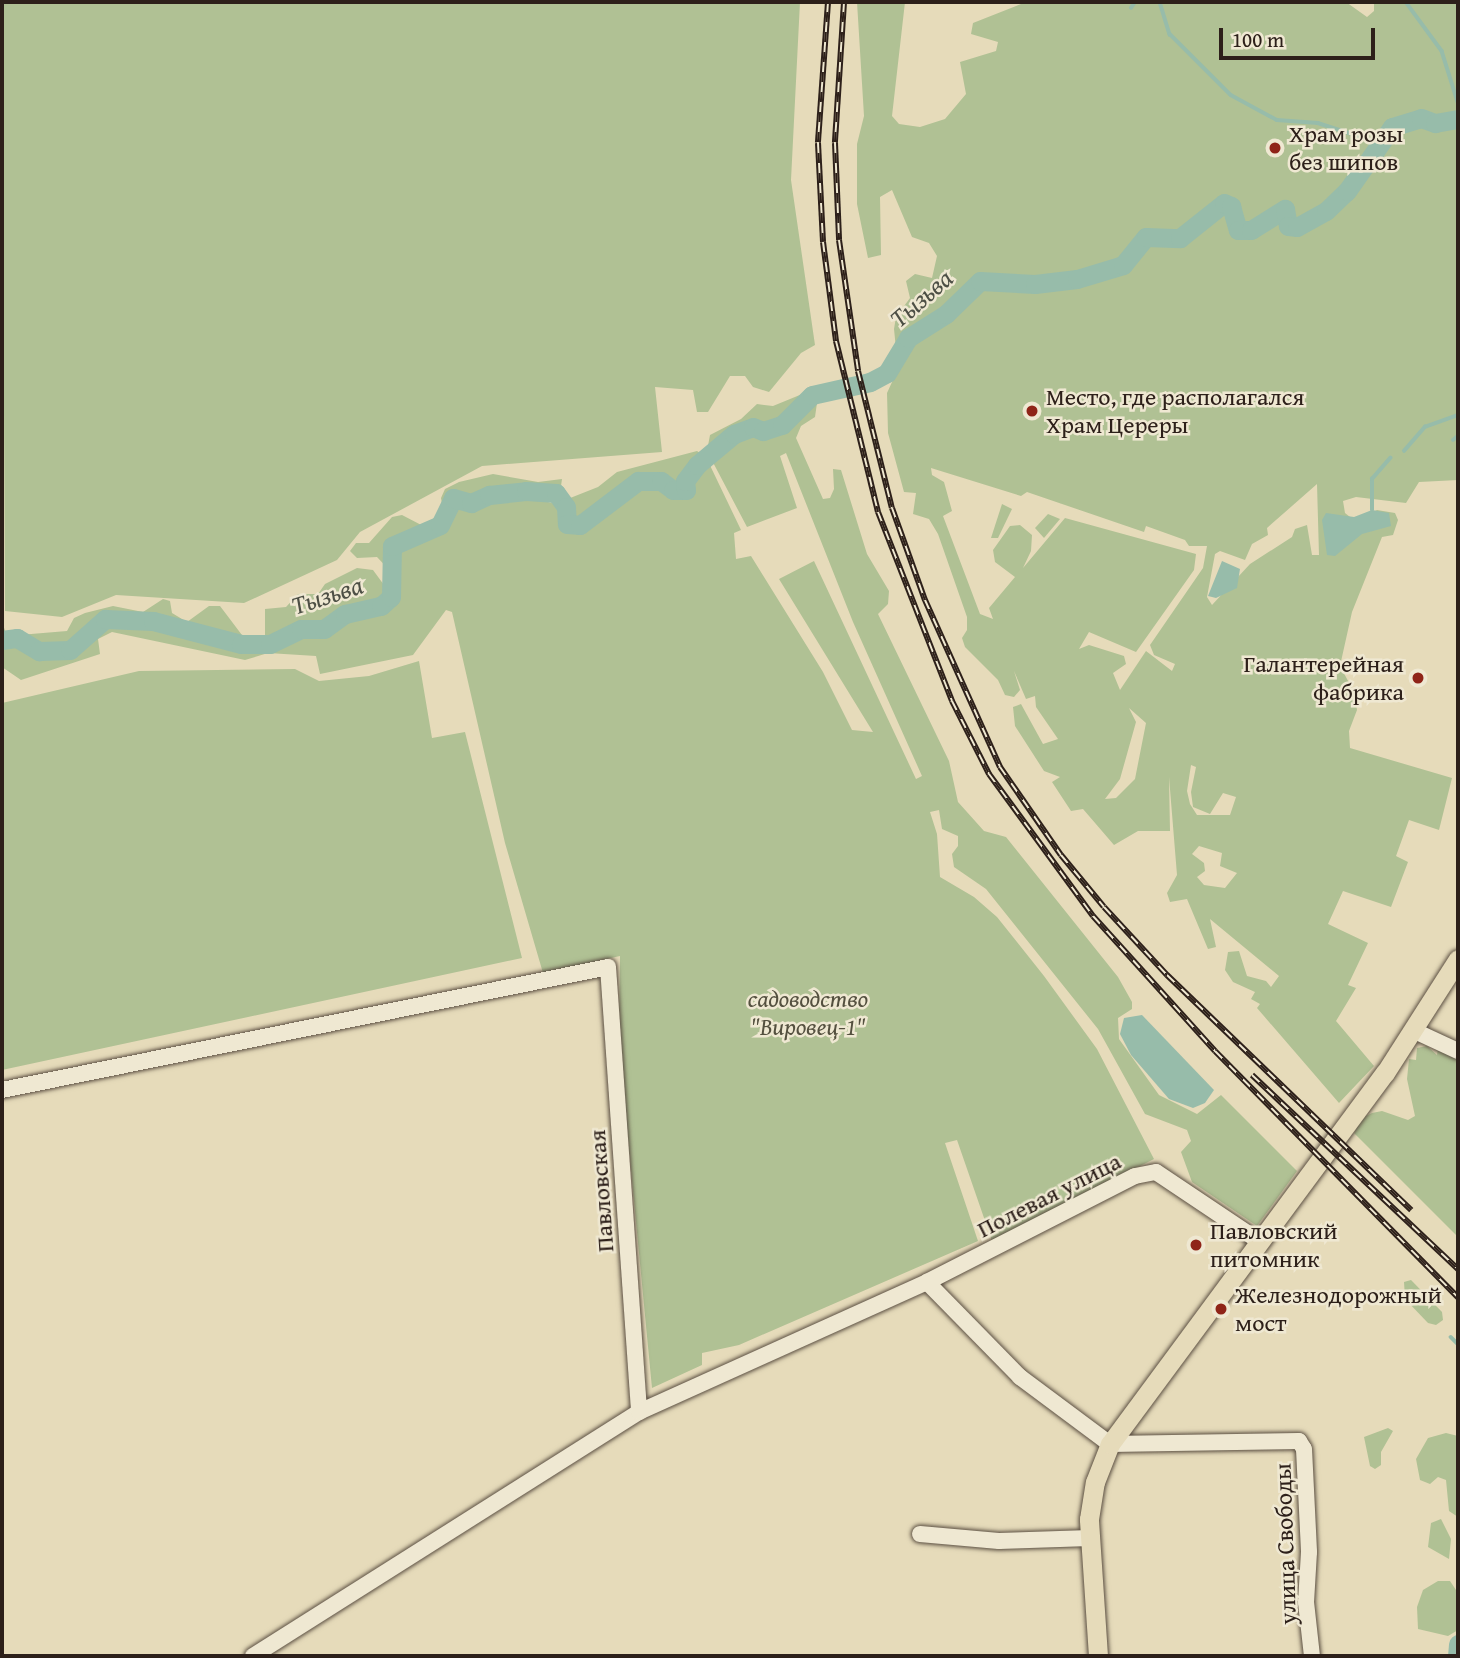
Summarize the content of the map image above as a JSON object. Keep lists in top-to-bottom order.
{
  "streets": {
    "street": ["Павловская", "Полевая улица", "улица Свободы"]
  },
  "water": ["Тызьва"],
  "parks": ["садоводство \"Вировец-1\""],
  "places": [
    "Храм розы без шипов",
    "Место, где располагался Храм Цереры",
    "Галантерейная фабрика",
    "Павловский питомник",
    "Железнодорожный мост"
  ],
  "scale_bar": "100 m"
}
